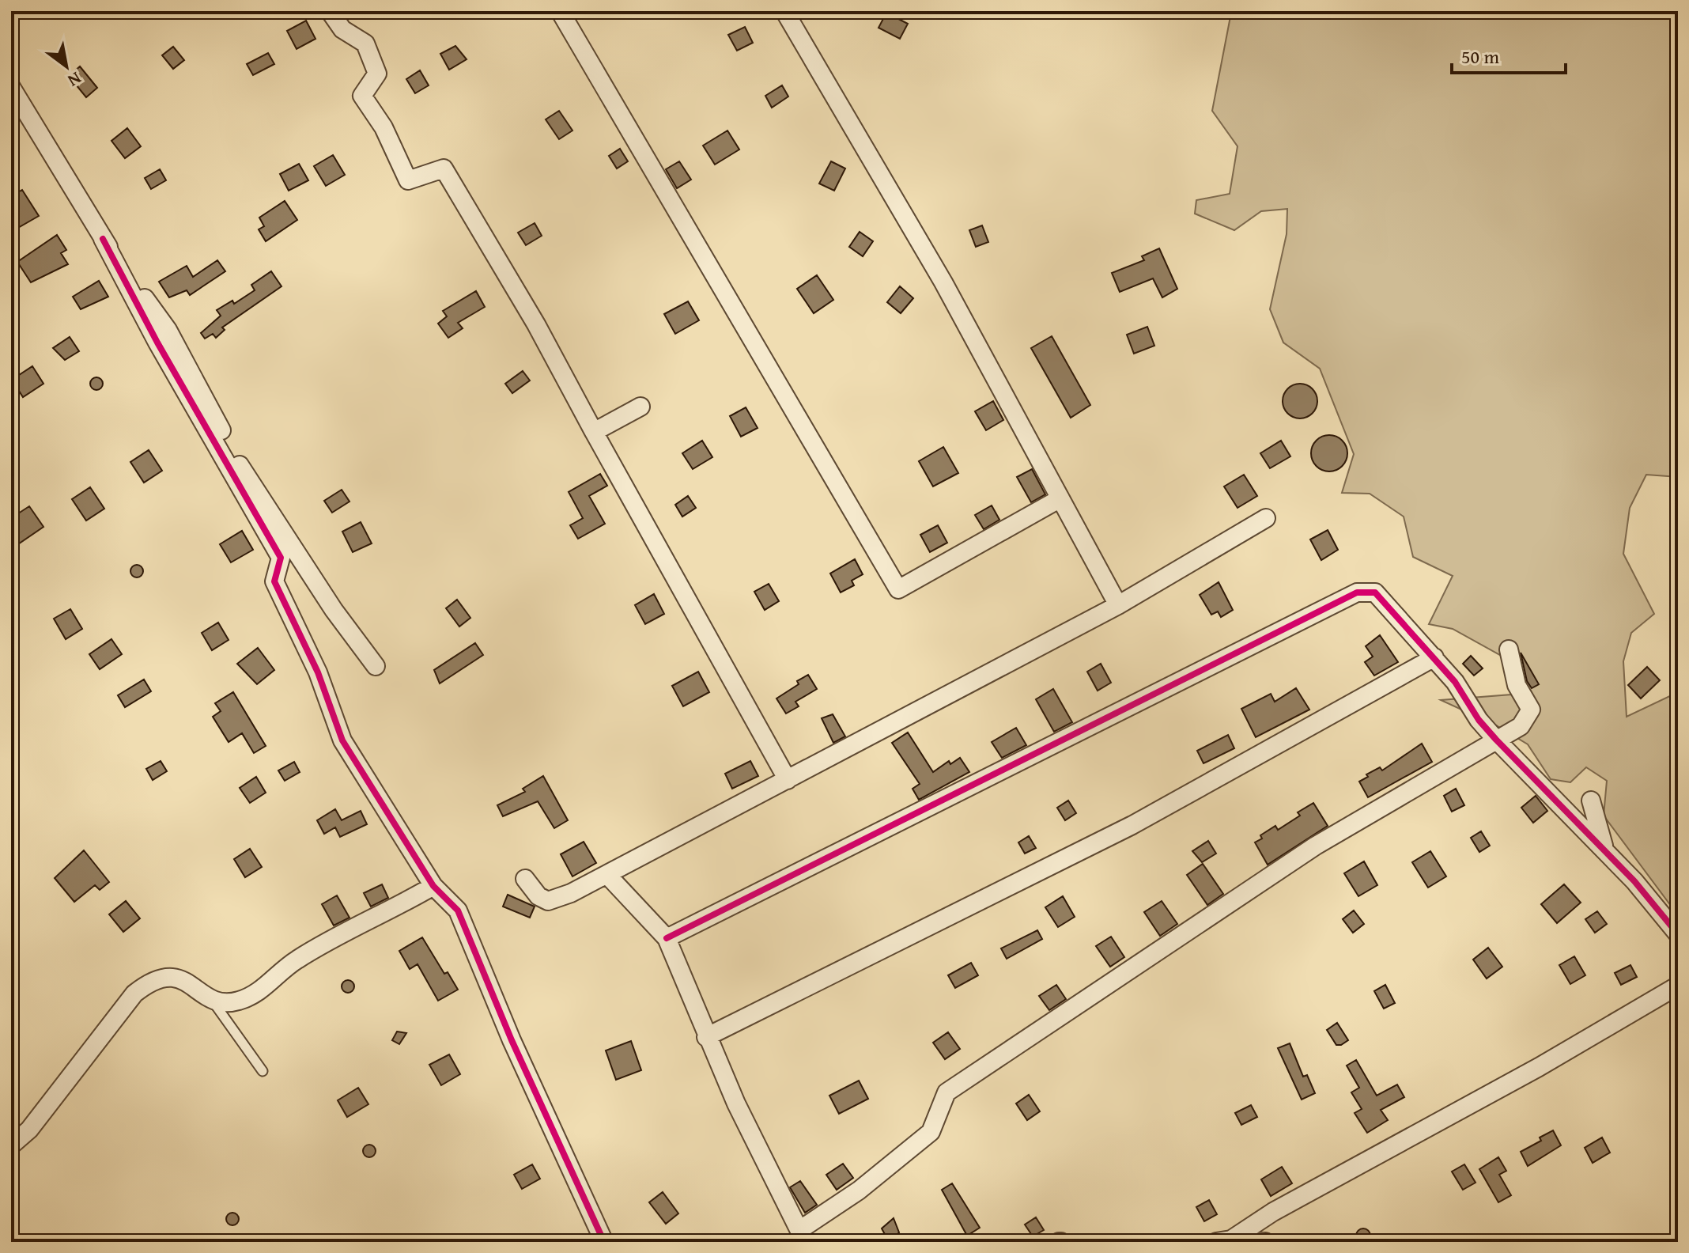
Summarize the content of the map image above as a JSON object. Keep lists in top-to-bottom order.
{
  "scale_bar": "50 m",
  "north": "bottom right"
}
